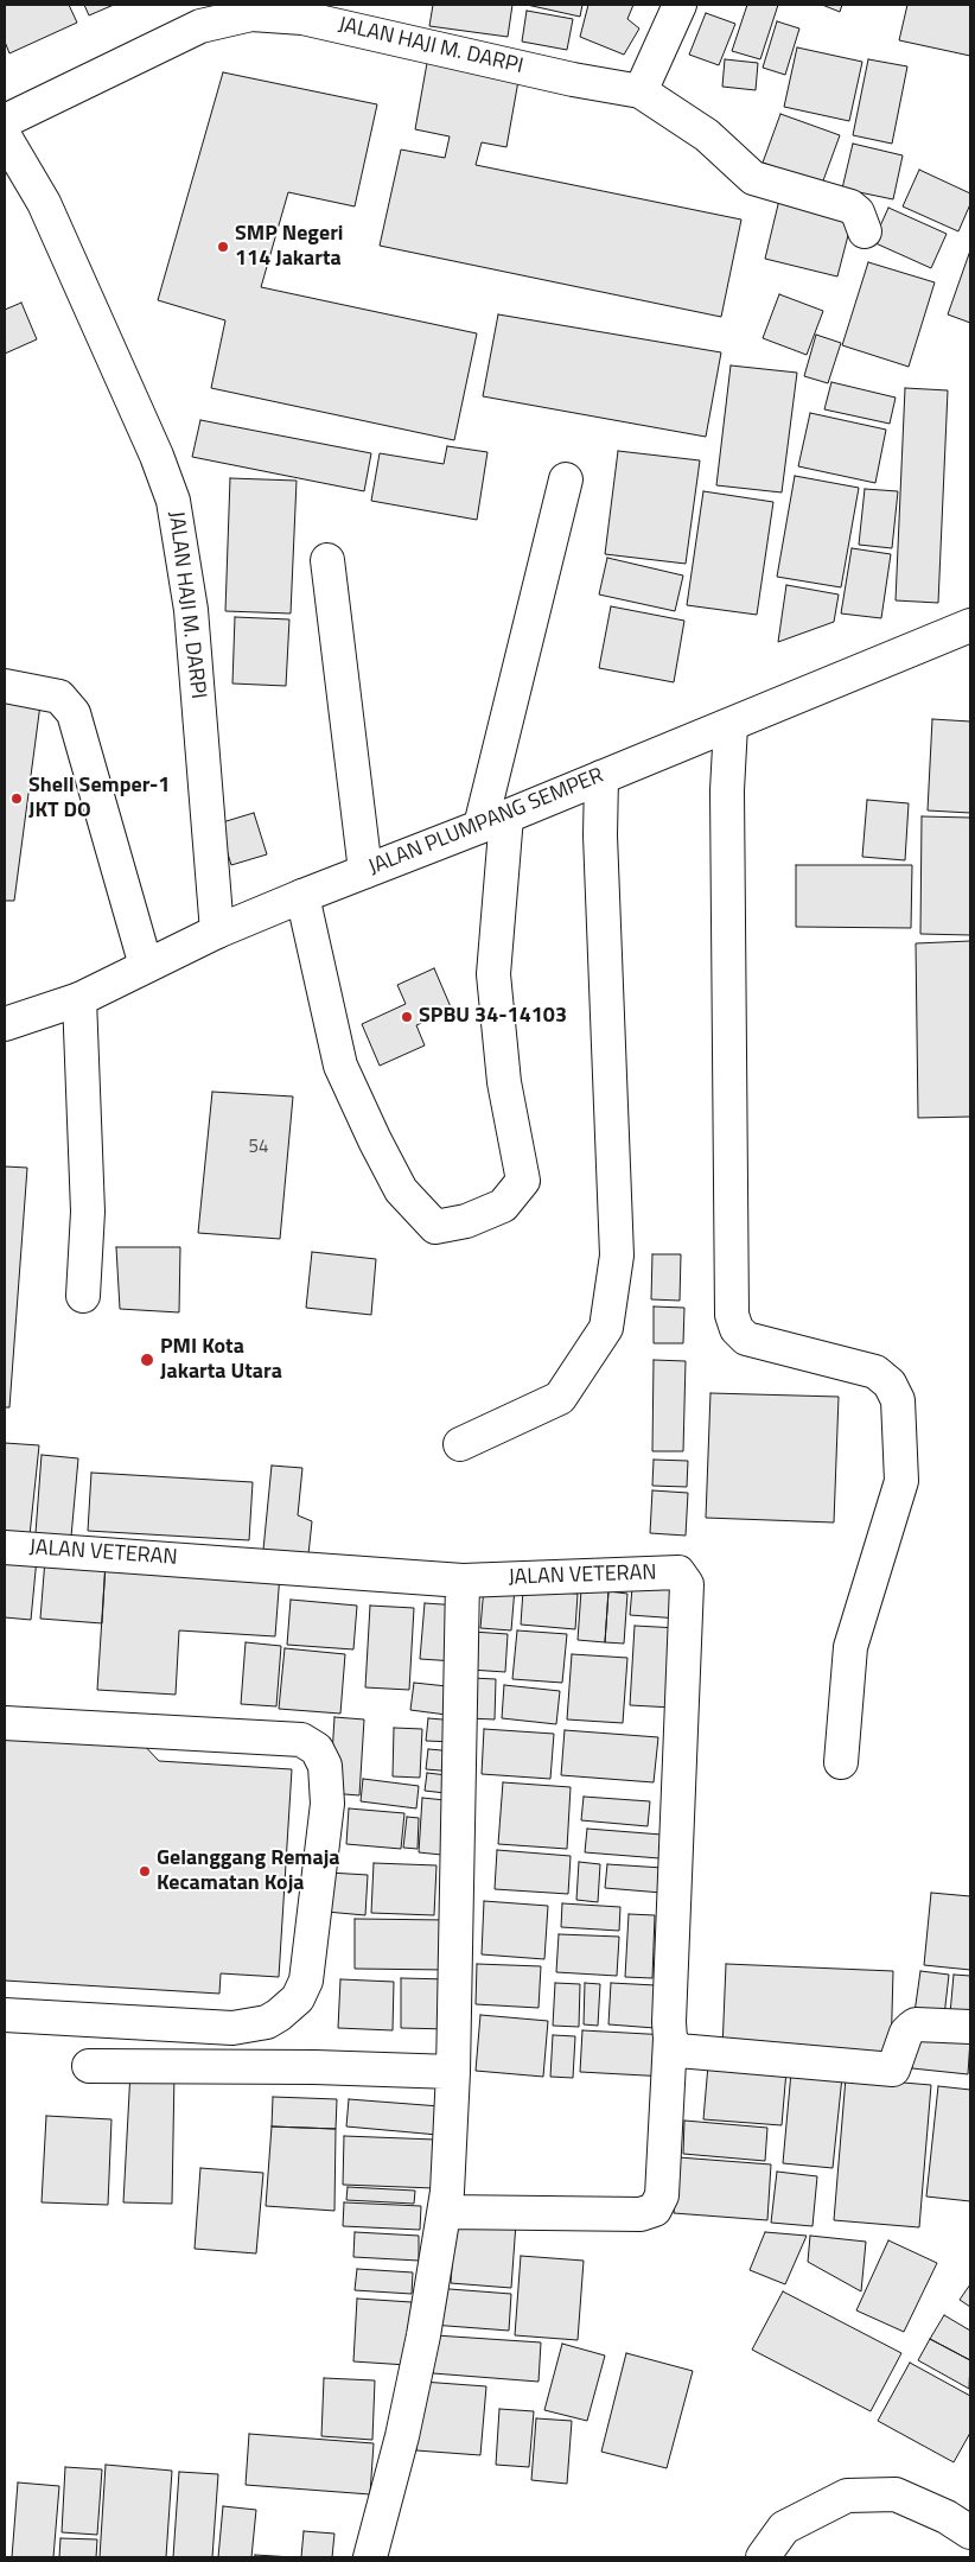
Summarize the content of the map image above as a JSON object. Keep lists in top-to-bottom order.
{
  "streets": {
    "street": ["JALAN HAJI M. DARPI", "JALAN PLUMPANG SEMPER", "JALAN VETERAN"]
  },
  "crossings": [
    ["JALAN HAJI M. DARPI", "JALAN PLUMPANG SEMPER"]
  ],
  "places": [
    "SMP Negeri 114 Jakarta",
    "Shell Semper-1 JKT DO",
    "SPBU 34-14103",
    "PMI Kota Jakarta Utara",
    "Gelanggang Remaja Kecamatan Koja"
  ],
  "house_numbers": ["54"]
}
